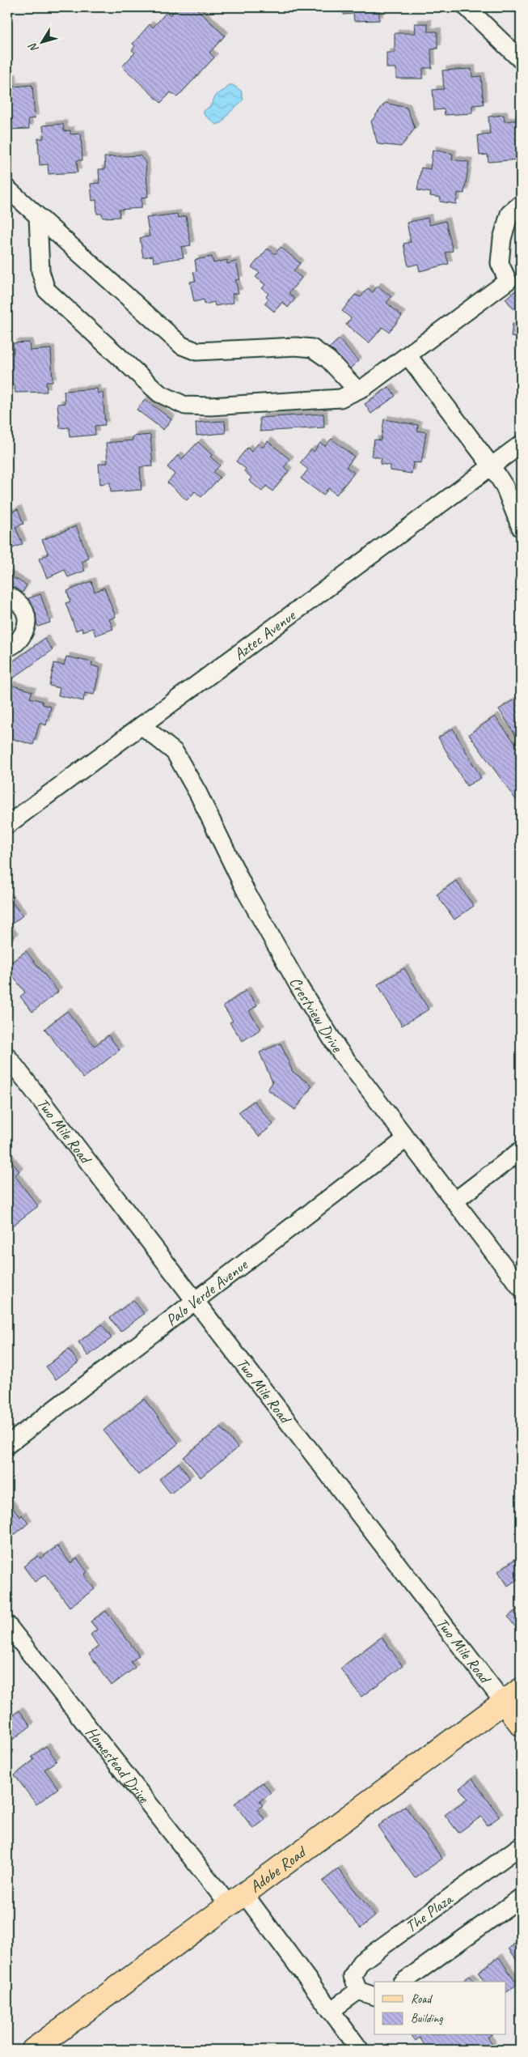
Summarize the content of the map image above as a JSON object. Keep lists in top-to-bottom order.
{
  "streets": {
    "main road": ["Two Mile Road", "Adobe Road"],
    "street": [
      "Aztec Avenue",
      "Crestview Drive",
      "Palo Verde Avenue",
      "Homestead Drive",
      "The Plaza"
    ]
  },
  "crossings": [
    ["Aztec Avenue", "Crestview Drive"],
    ["Crestview Drive", "Palo Verde Avenue"],
    ["Two Mile Road", "Palo Verde Avenue"],
    ["Two Mile Road", "Adobe Road"],
    ["Homestead Drive", "Adobe Road"]
  ],
  "legend": ["Road", "Building"],
  "north": "bottom left"
}
